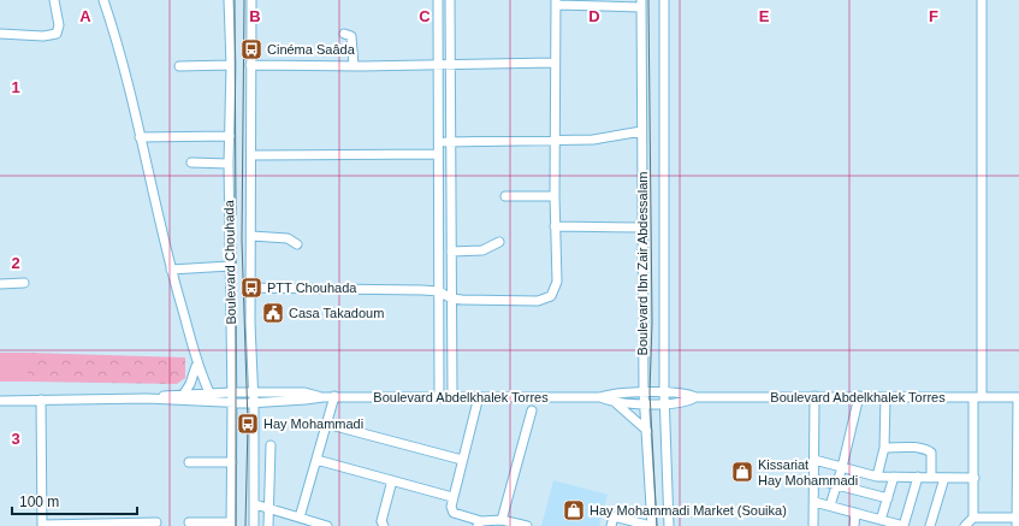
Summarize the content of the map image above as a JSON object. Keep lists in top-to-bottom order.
{
  "streets": {
    "street": ["Boulevard Chouhada", "Boulevard Ibn Zair Abdessalam", "Boulevard Abdelkhalek Torres"]
  },
  "crossings": [
    ["Boulevard Chouhada", "Boulevard Abdelkhalek Torres"],
    ["Boulevard Ibn Zair Abdessalam", "Boulevard Abdelkhalek Torres"]
  ],
  "places": {
    "bus stop": ["Cinéma Saâda", "PTT Chouhada", "Hay Mohammadi"],
    "public building": ["Casa Takadoum"],
    "shop": ["Kissariat Hay Mohammadi", "Hay Mohammadi Market (Souika)"]
  },
  "scale_bar": "100 m",
  "grid": {
    "columns": [
      "A",
      "B",
      "C",
      "D",
      "E",
      "F"
    ],
    "rows": ["1", "2", "3"]
  }
}
